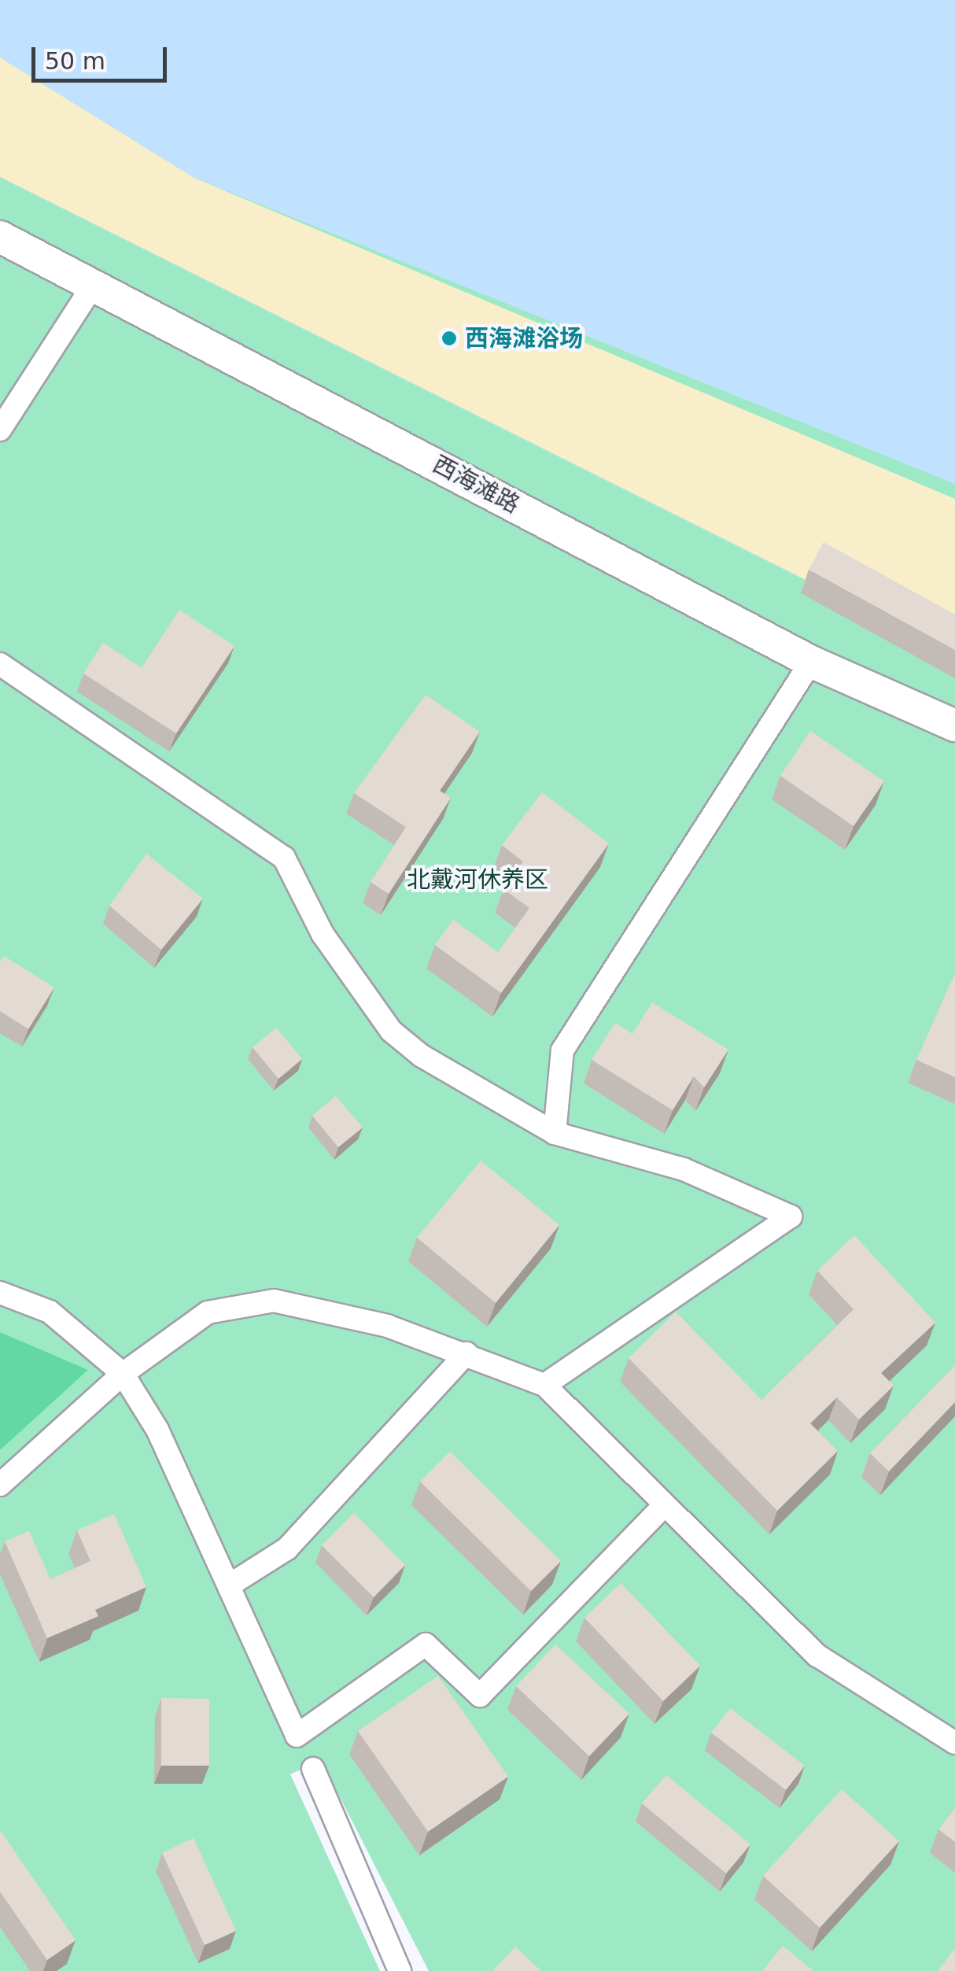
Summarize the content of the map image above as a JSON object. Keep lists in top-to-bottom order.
{
  "streets": {
    "main road": ["西海滩路"]
  },
  "parks": ["北戴河休养区"],
  "places": ["西海滩浴场"],
  "scale_bar": "50 m"
}
